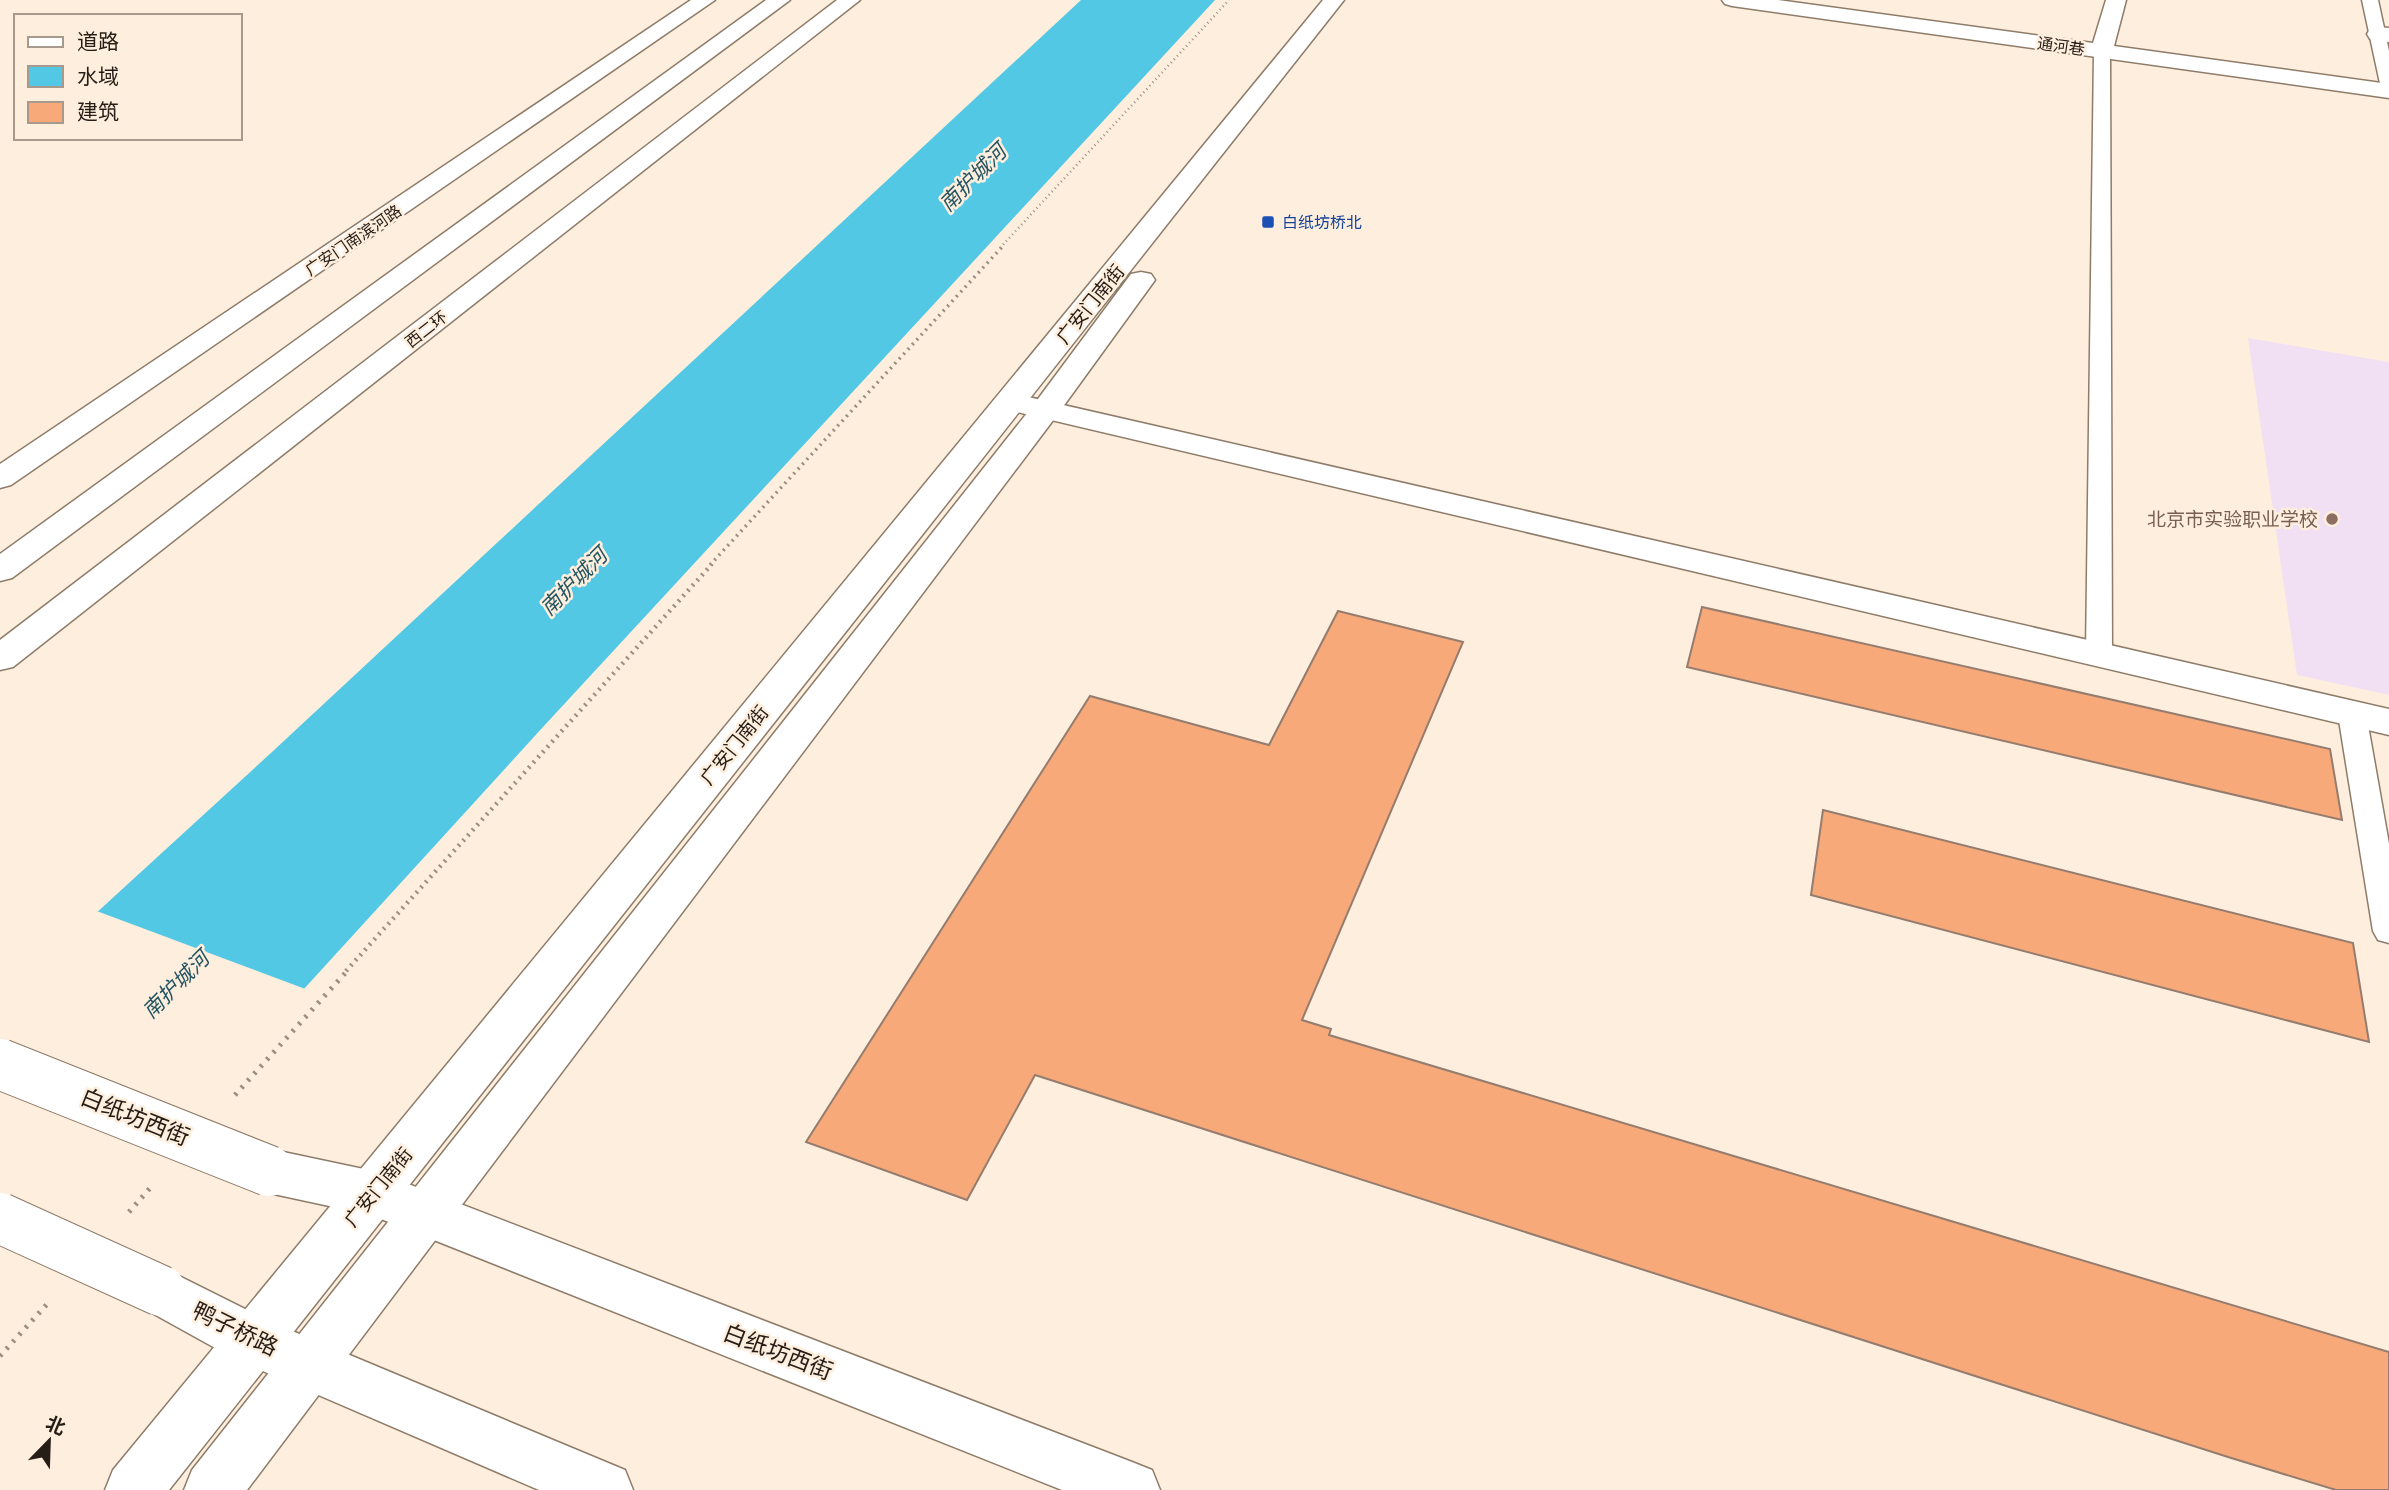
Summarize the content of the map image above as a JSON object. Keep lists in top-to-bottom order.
{
  "streets": {
    "main road": [
      "通河巷",
      "广安门南滨河路",
      "广安门南街",
      "西二环",
      "白纸坊西街",
      "鸭子桥路"
    ]
  },
  "crossings": [
    ["广安门南街", "白纸坊西街"],
    ["广安门南街", "鸭子桥路"]
  ],
  "water": ["南护城河"],
  "places": {
    "transit": ["白纸坊桥北"],
    "other": ["北京市实验职业学校"]
  },
  "legend": ["道路", "水域", "建筑"],
  "north": "top right"
}
